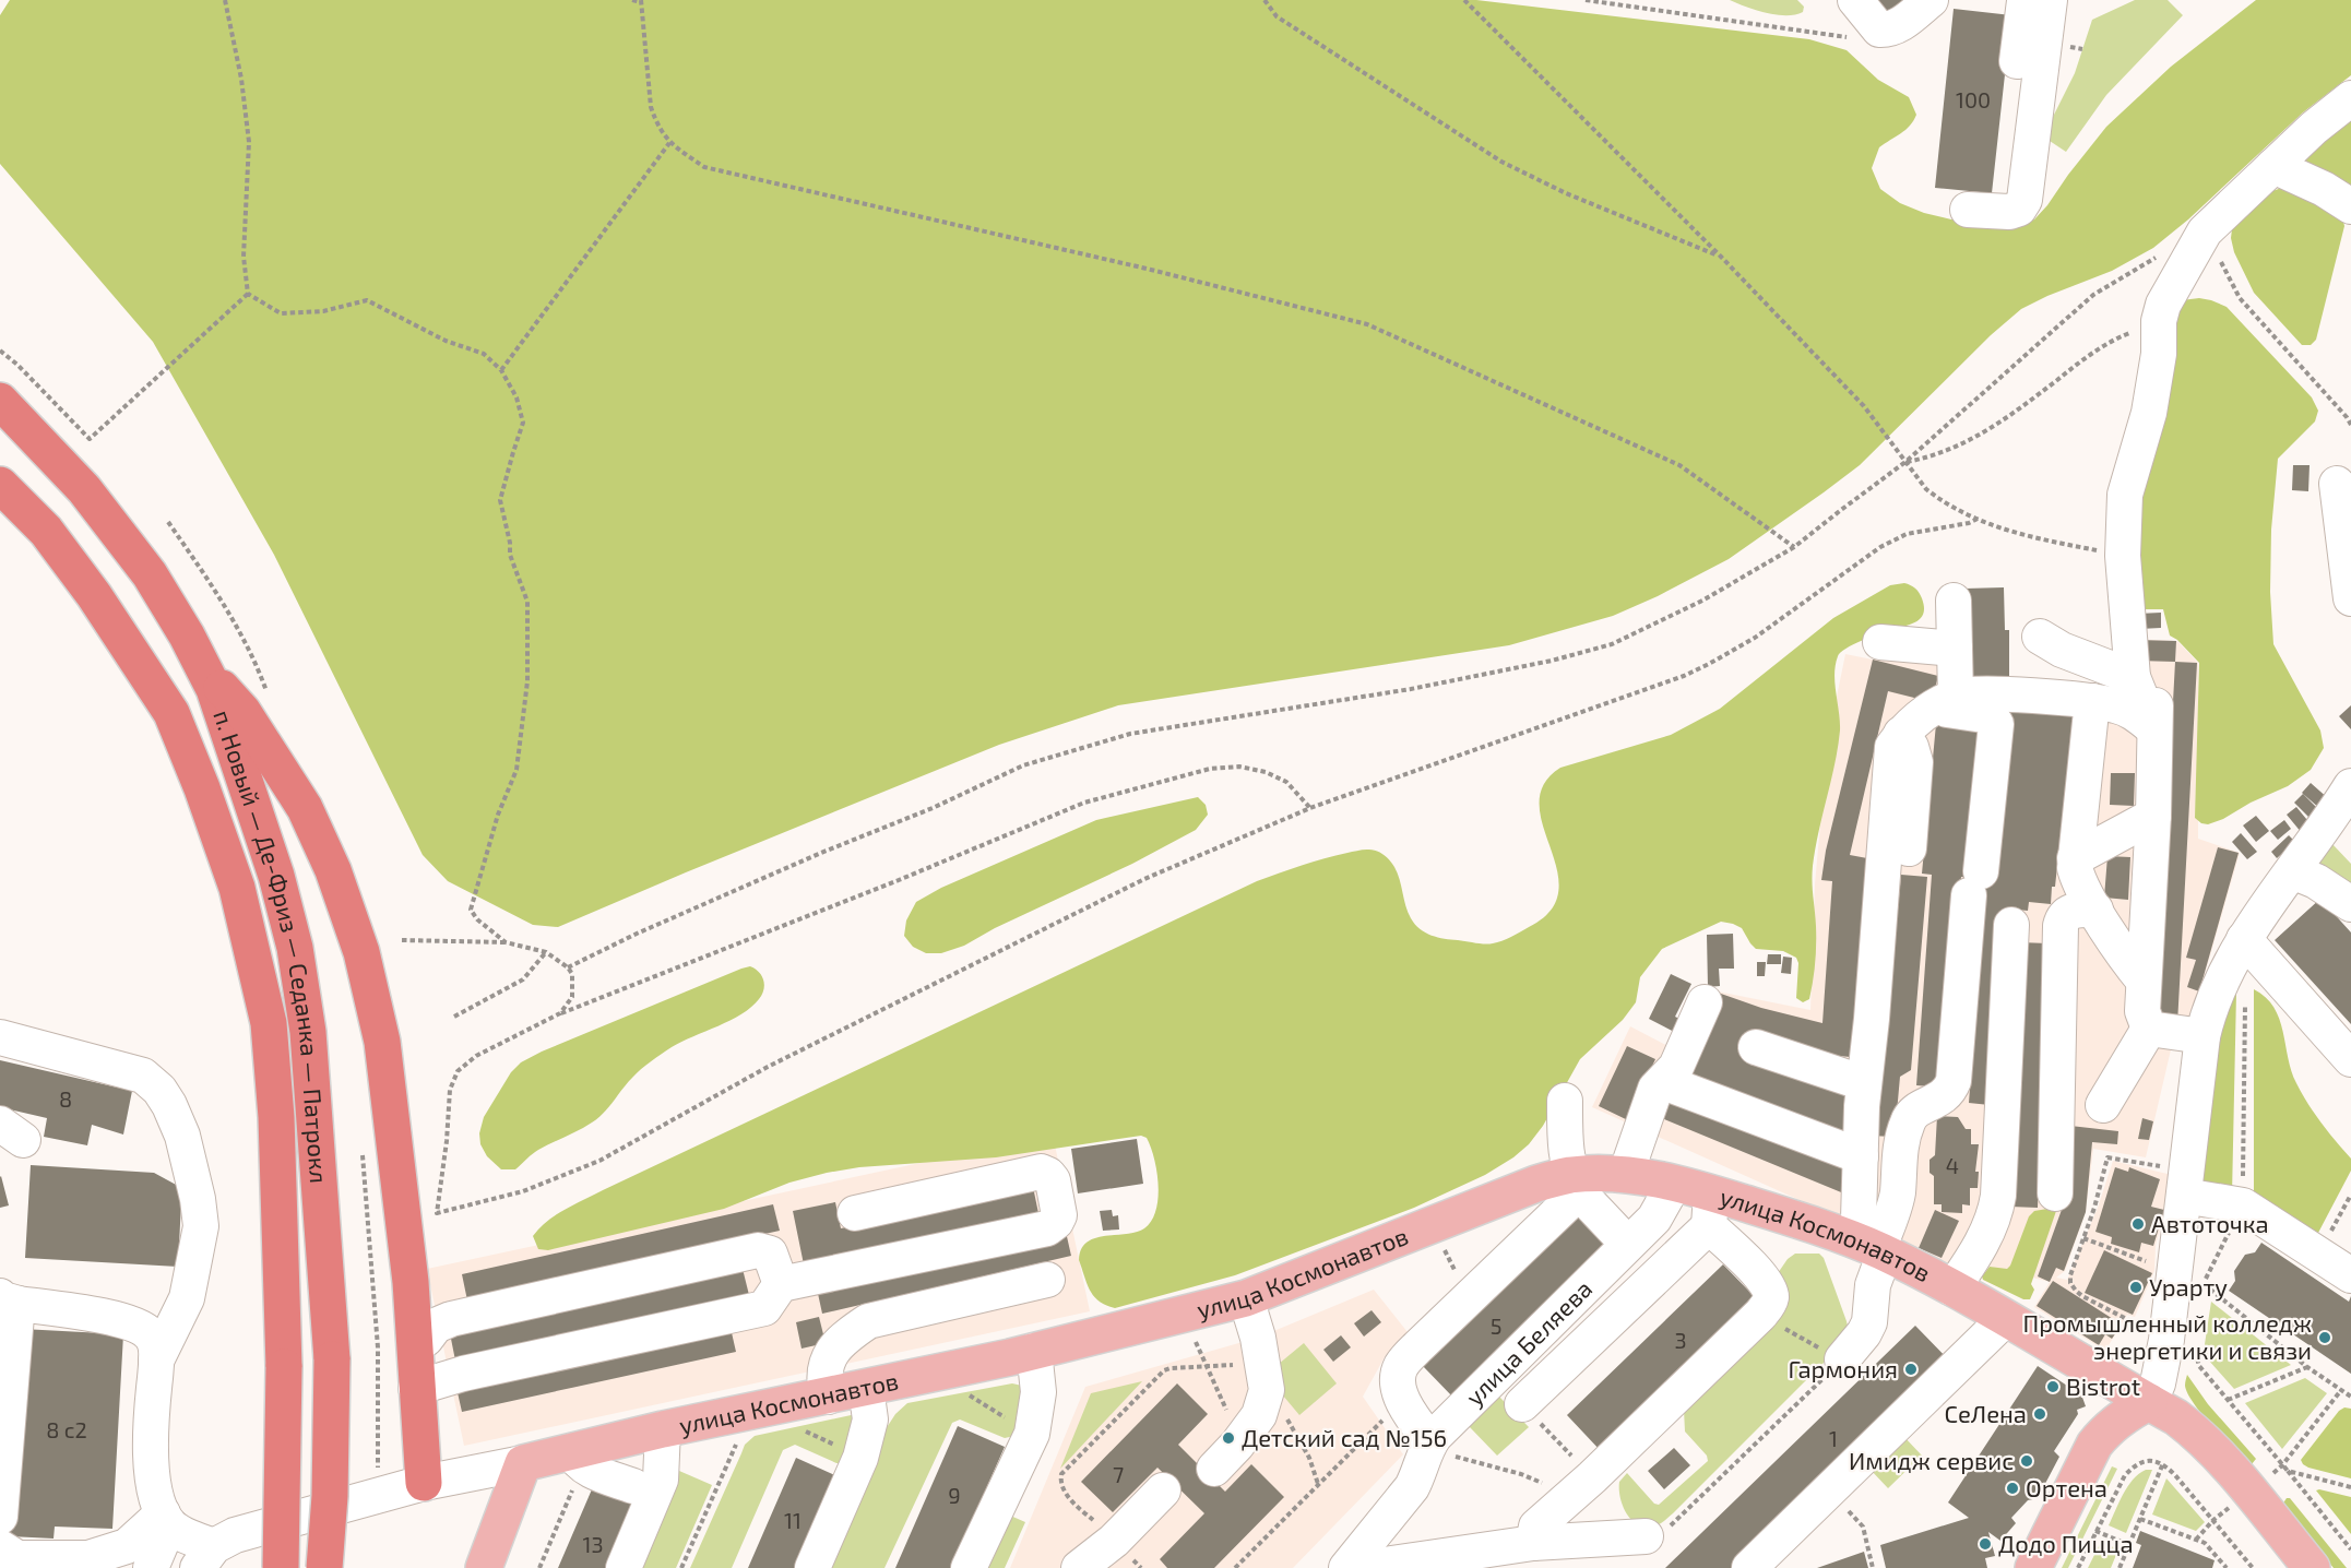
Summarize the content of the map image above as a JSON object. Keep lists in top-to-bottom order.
{
  "streets": {
    "highway": ["п. Новый — Де-Фриз — Седанка — Патрокл"],
    "main road": ["улица Космонавтов"],
    "street": ["улица Беляева"]
  },
  "crossings": [
    ["улица Космонавтов", "улица Беляева"]
  ],
  "places": [
    "Автоточка",
    "Урарту",
    "Промышленный колледж энергетики и связи",
    "Гармония",
    "Bistrot",
    "СеЛена",
    "Детский сад №156",
    "Имидж сервис",
    "Ортена",
    "Додо Пицца"
  ],
  "house_numbers": [
    "100",
    "8",
    "4",
    "5",
    "3",
    "8 с2",
    "1",
    "7",
    "9",
    "11",
    "13"
  ]
}
